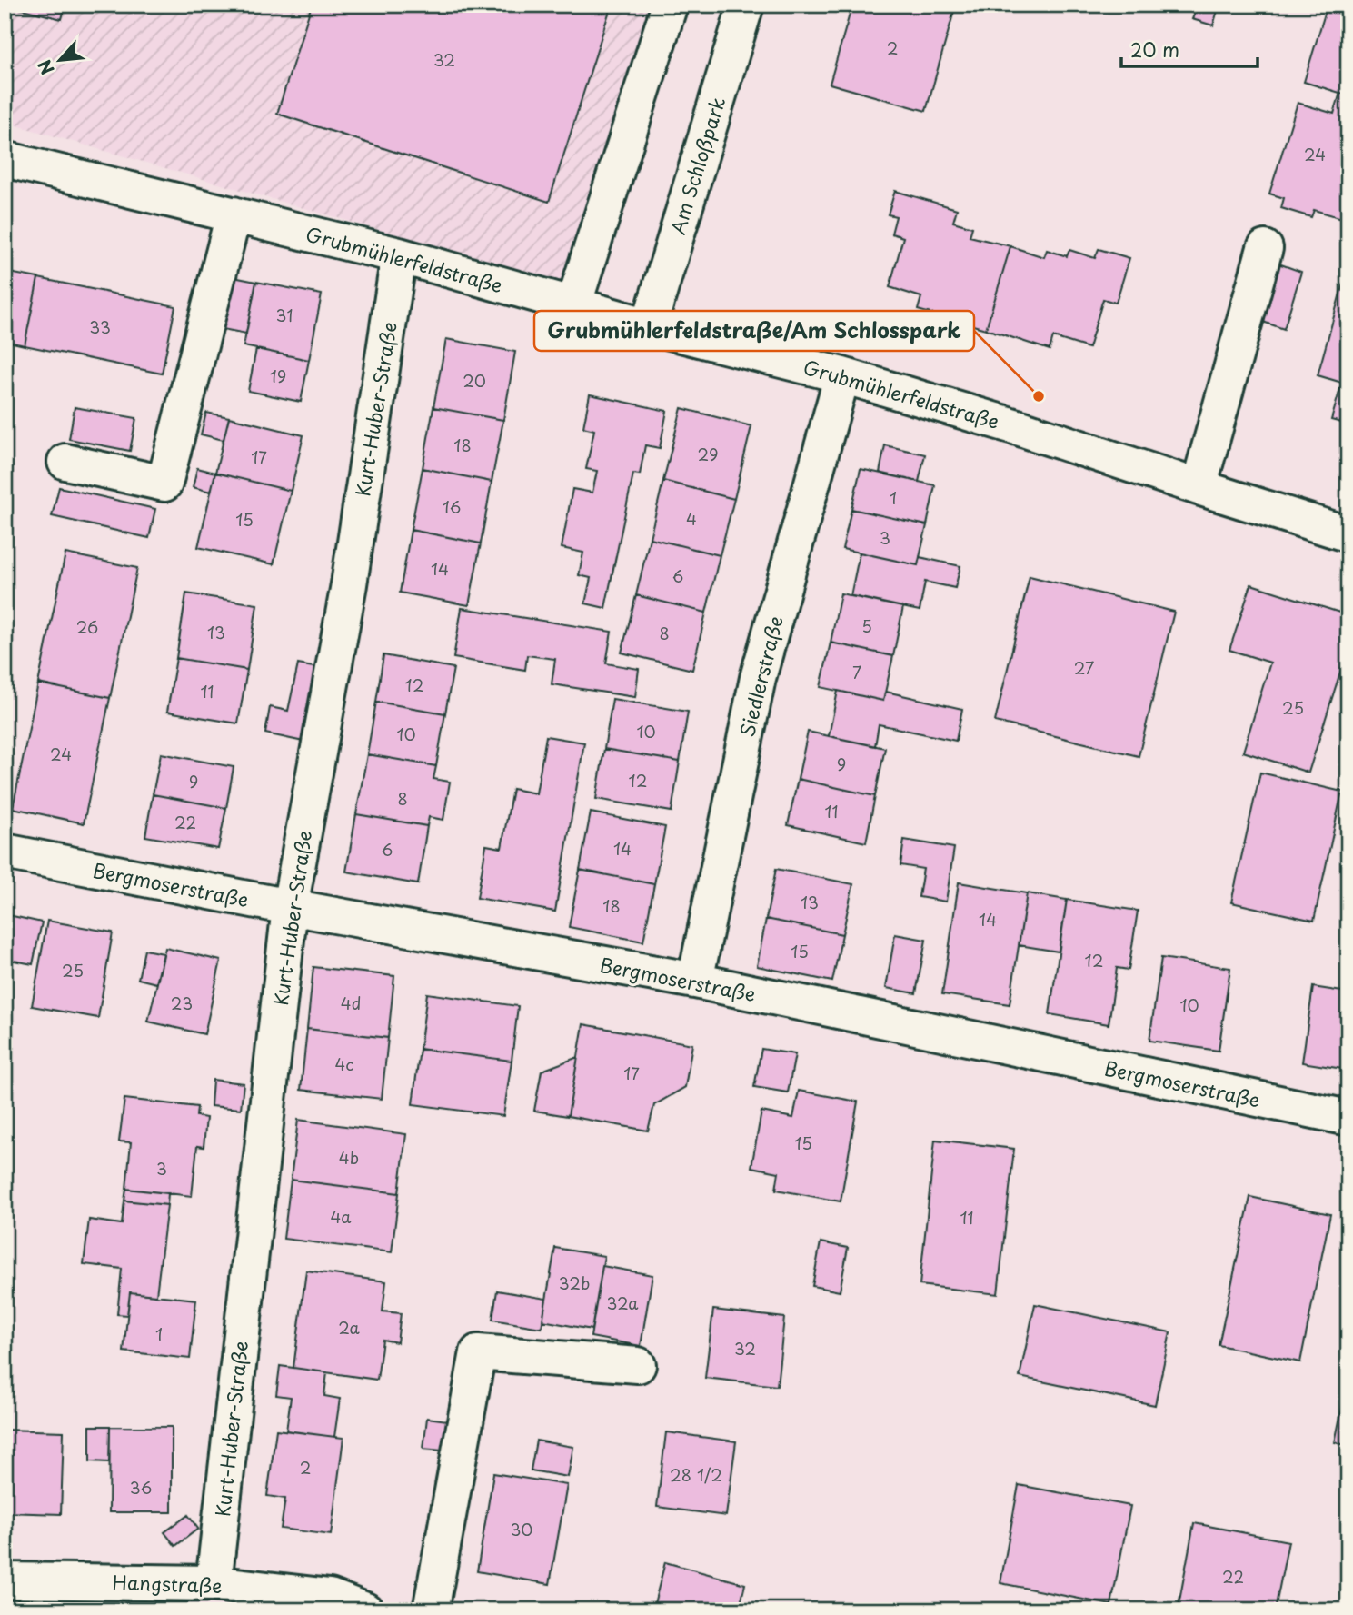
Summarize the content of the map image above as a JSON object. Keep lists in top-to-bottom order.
{
  "streets": {
    "street": [
      "Am Schloßpark",
      "Grubmühlerfeldstraße",
      "Kurt-Huber-Straße",
      "Siedlerstraße",
      "Bergmoserstraße",
      "Hangstraße"
    ]
  },
  "crossings": [
    ["Am Schloßpark", "Grubmühlerfeldstraße"],
    ["Grubmühlerfeldstraße", "Kurt-Huber-Straße"],
    ["Grubmühlerfeldstraße", "Siedlerstraße"],
    ["Kurt-Huber-Straße", "Bergmoserstraße"],
    ["Kurt-Huber-Straße", "Hangstraße"],
    ["Siedlerstraße", "Bergmoserstraße"]
  ],
  "places": ["Grubmühlerfeldstraße/Am Schlosspark"],
  "house_numbers": [
    "2",
    "32",
    "24",
    "31",
    "33",
    "19",
    "20",
    "18",
    "29",
    "17",
    "1",
    "16",
    "4",
    "15",
    "3",
    "14",
    "6",
    "5",
    "26",
    "13",
    "8",
    "27",
    "7",
    "12",
    "11",
    "25",
    "10",
    "10",
    "24",
    "9",
    "12",
    "9",
    "8",
    "11",
    "22",
    "14",
    "6",
    "13",
    "18",
    "14",
    "15",
    "12",
    "25",
    "23",
    "4d",
    "10",
    "4c",
    "17",
    "15",
    "4b",
    "3",
    "4a",
    "11",
    "32b",
    "32a",
    "2a",
    "1",
    "32",
    "2",
    "28 1/2",
    "36",
    "30",
    "22"
  ],
  "scale_bar": "20 m",
  "north": "bottom left"
}
